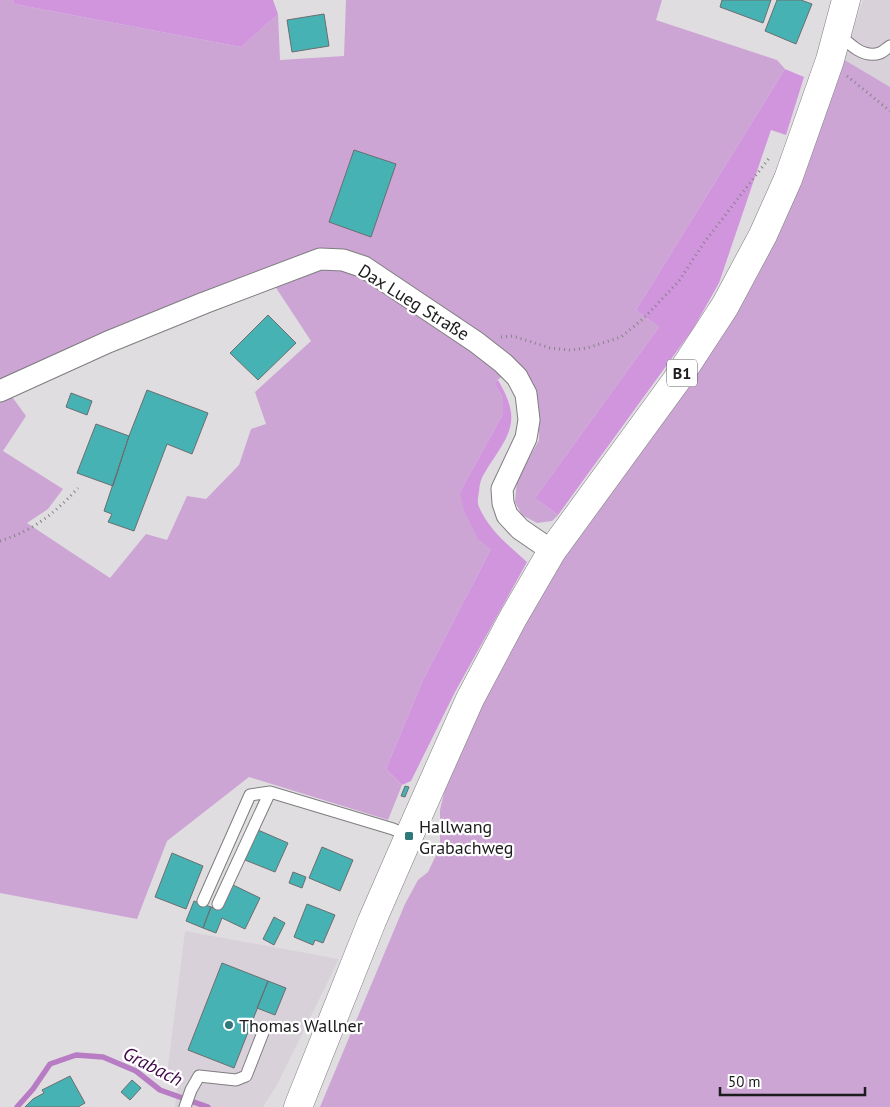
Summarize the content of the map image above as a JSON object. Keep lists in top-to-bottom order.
{
  "streets": {
    "main road": ["B1"],
    "street": ["Dax Lueg Straße"]
  },
  "crossings": [
    ["Dax Lueg Straße", "B1"]
  ],
  "water": ["Grabach"],
  "places": {
    "transit": ["Hallwang Grabachweg"],
    "other": ["Thomas Wallner"]
  },
  "scale_bar": "50 m"
}
